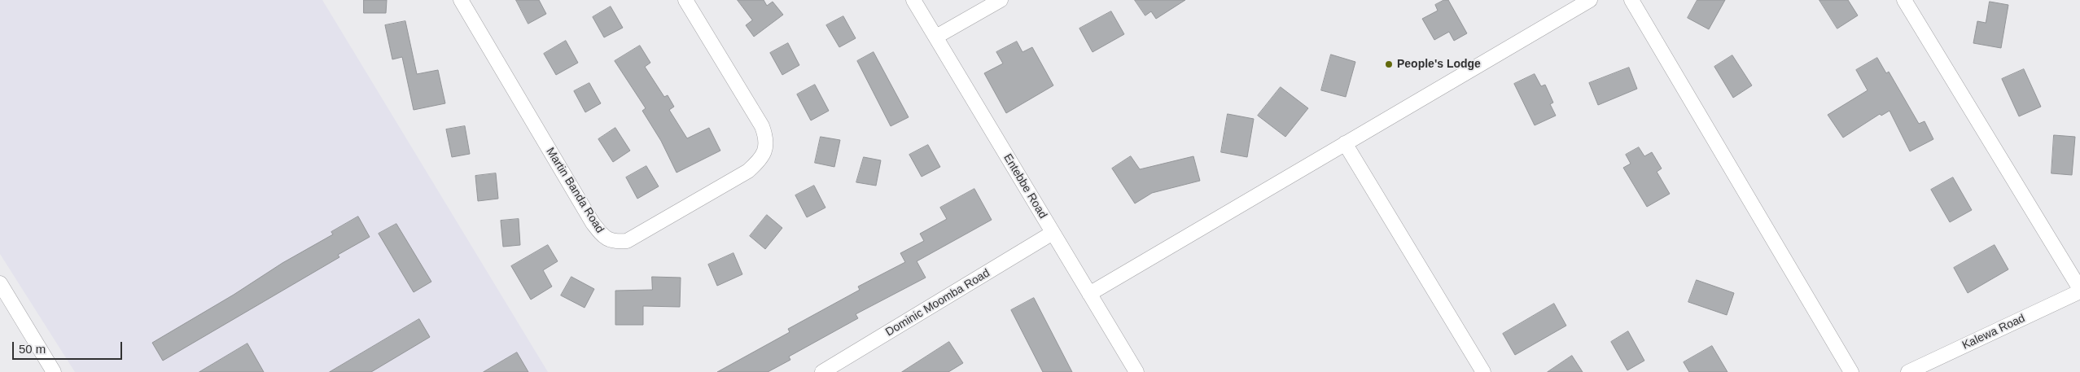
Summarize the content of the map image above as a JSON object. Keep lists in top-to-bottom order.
{
  "streets": {
    "street": [
      "Entebbe Road",
      "Martin Banda Road",
      "Dominic Moomba Road",
      "Kalewa Road"
    ]
  },
  "crossings": [
    ["Entebbe Road", "Dominic Moomba Road"]
  ],
  "places": ["People's Lodge"],
  "scale_bar": "50 m"
}
